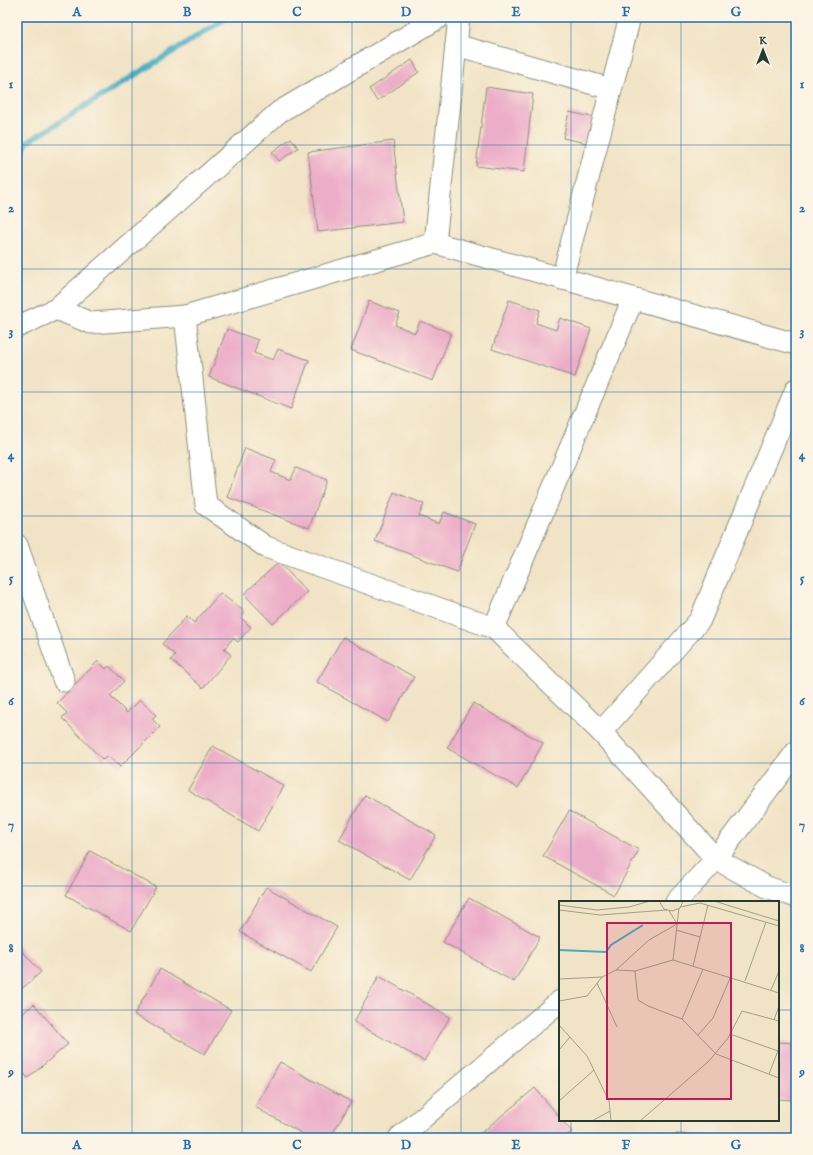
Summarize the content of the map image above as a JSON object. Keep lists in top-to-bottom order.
{
  "north": "top",
  "grid": {
    "columns": [
      "A",
      "B",
      "C",
      "D",
      "E",
      "F",
      "G"
    ],
    "rows": [
      "1",
      "2",
      "3",
      "4",
      "5",
      "6",
      "7",
      "8",
      "9"
    ]
  }
}
